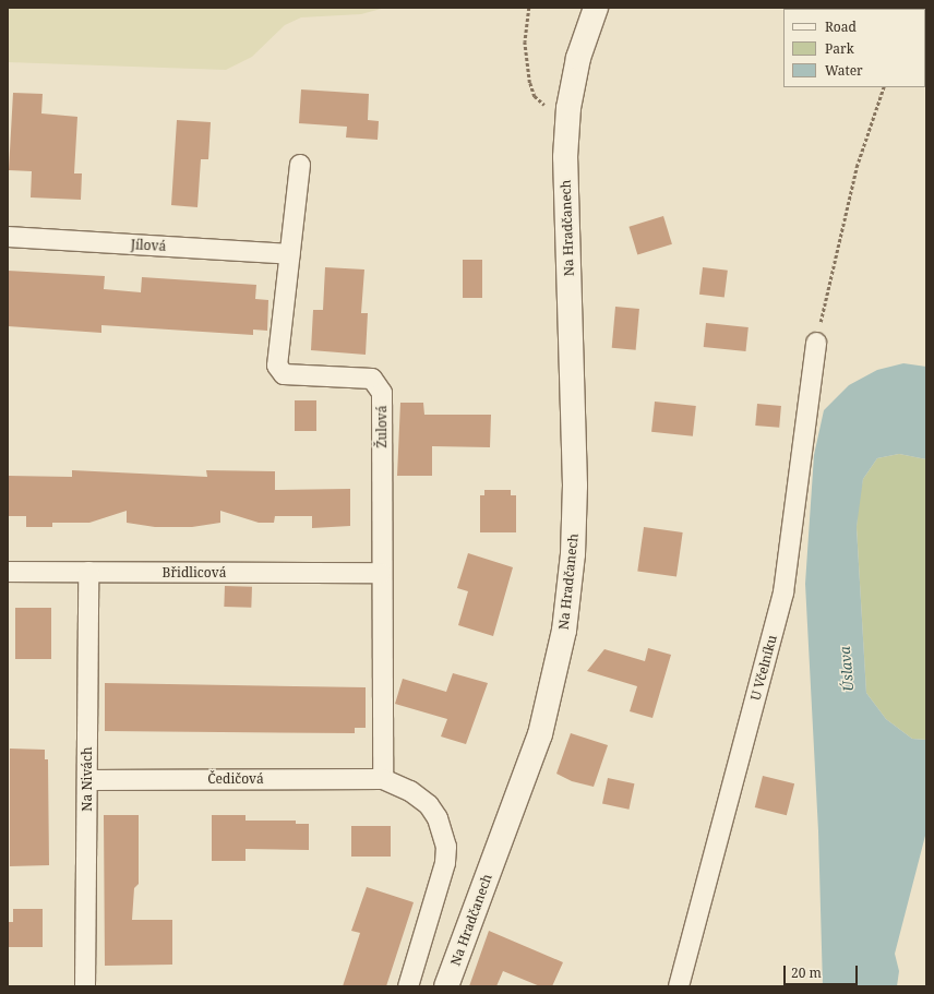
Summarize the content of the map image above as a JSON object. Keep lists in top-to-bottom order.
{
  "streets": {
    "street": [
      "Na Hradčanech",
      "Jílová",
      "Žulová",
      "Břidlicová",
      "U Včelníku",
      "Na Nivách",
      "Čedičová"
    ]
  },
  "crossings": [
    ["Jílová", "Žulová"],
    ["Žulová", "Břidlicová"],
    ["Žulová", "Čedičová"],
    ["Břidlicová", "Na Nivách"],
    ["Na Nivách", "Čedičová"]
  ],
  "water": ["Úslava"],
  "legend": ["Road", "Park", "Water"],
  "scale_bar": "20 m"
}
